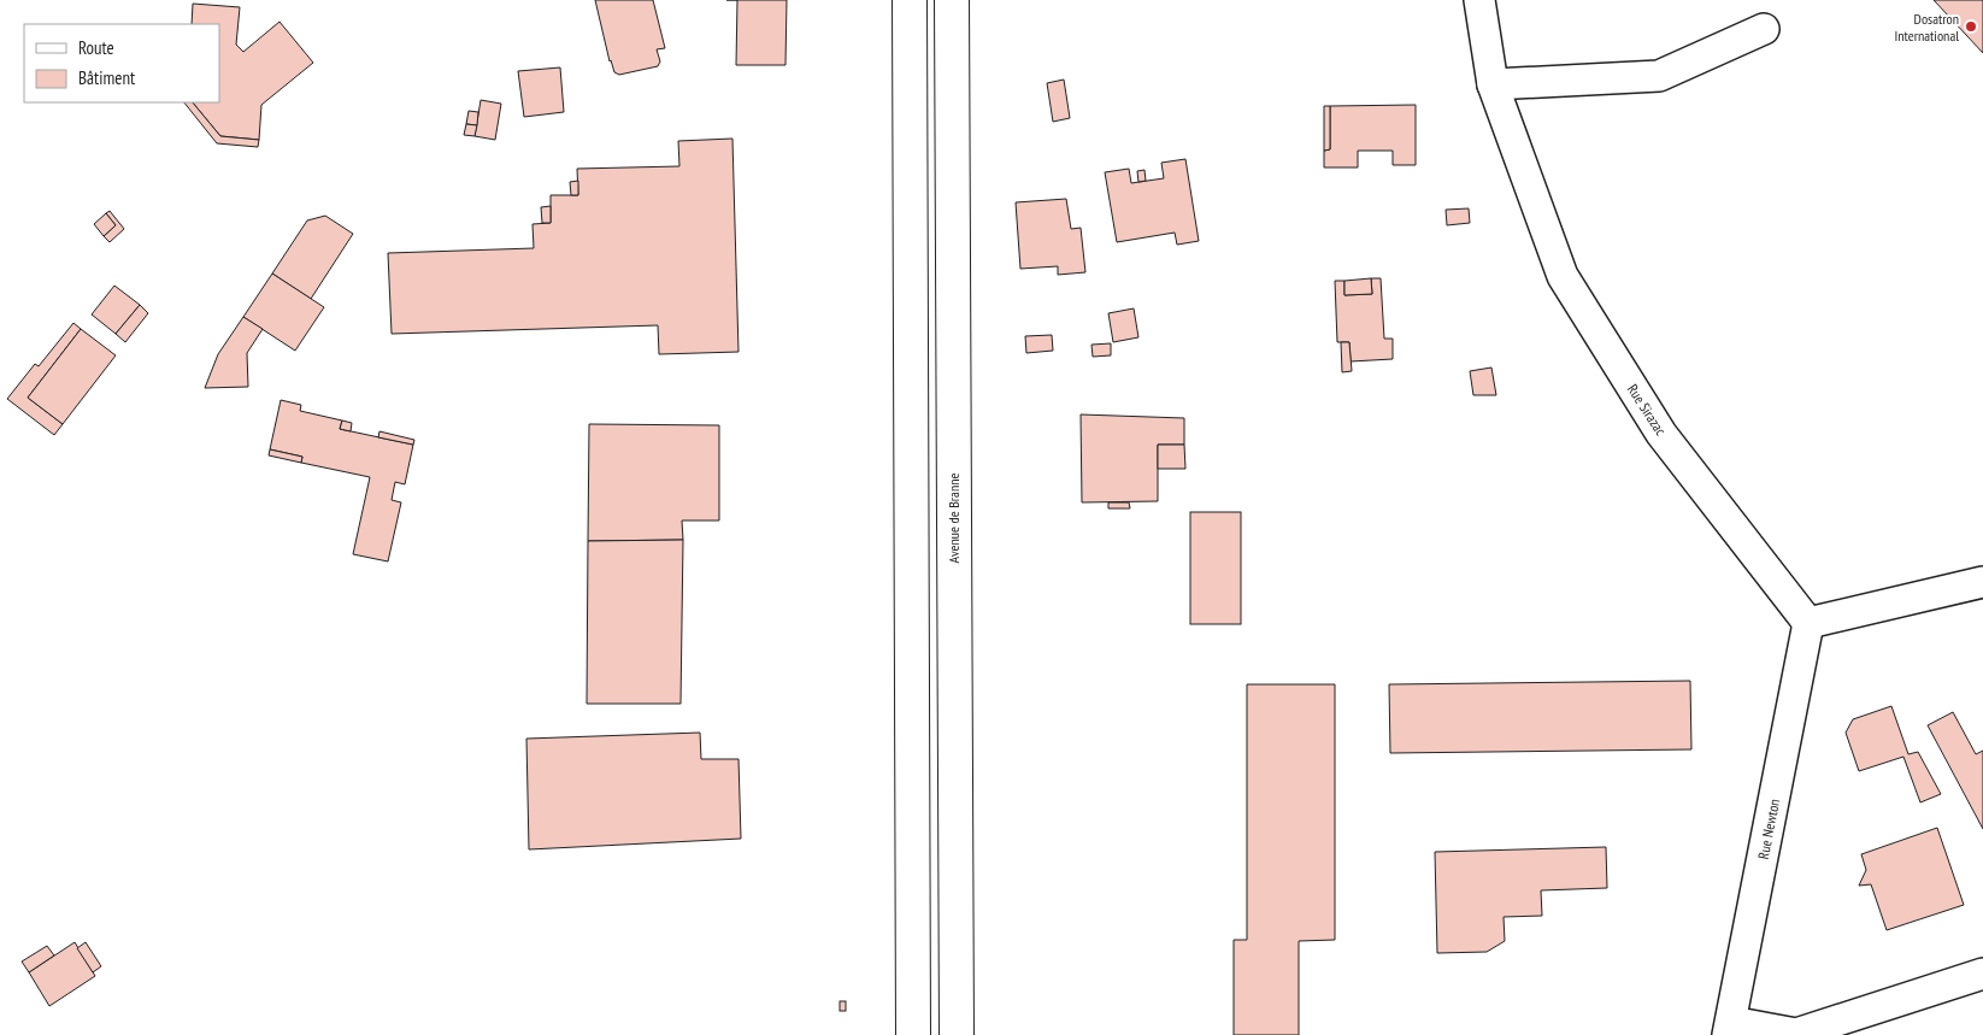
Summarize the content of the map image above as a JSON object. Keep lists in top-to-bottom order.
{
  "streets": {
    "main road": ["Avenue de Branne"],
    "street": ["Rue Sirazac", "Rue Newton"]
  },
  "crossings": [
    ["Rue Sirazac", "Rue Newton"]
  ],
  "places": ["Dosatron International"],
  "legend": ["Route", "Bâtiment"]
}
